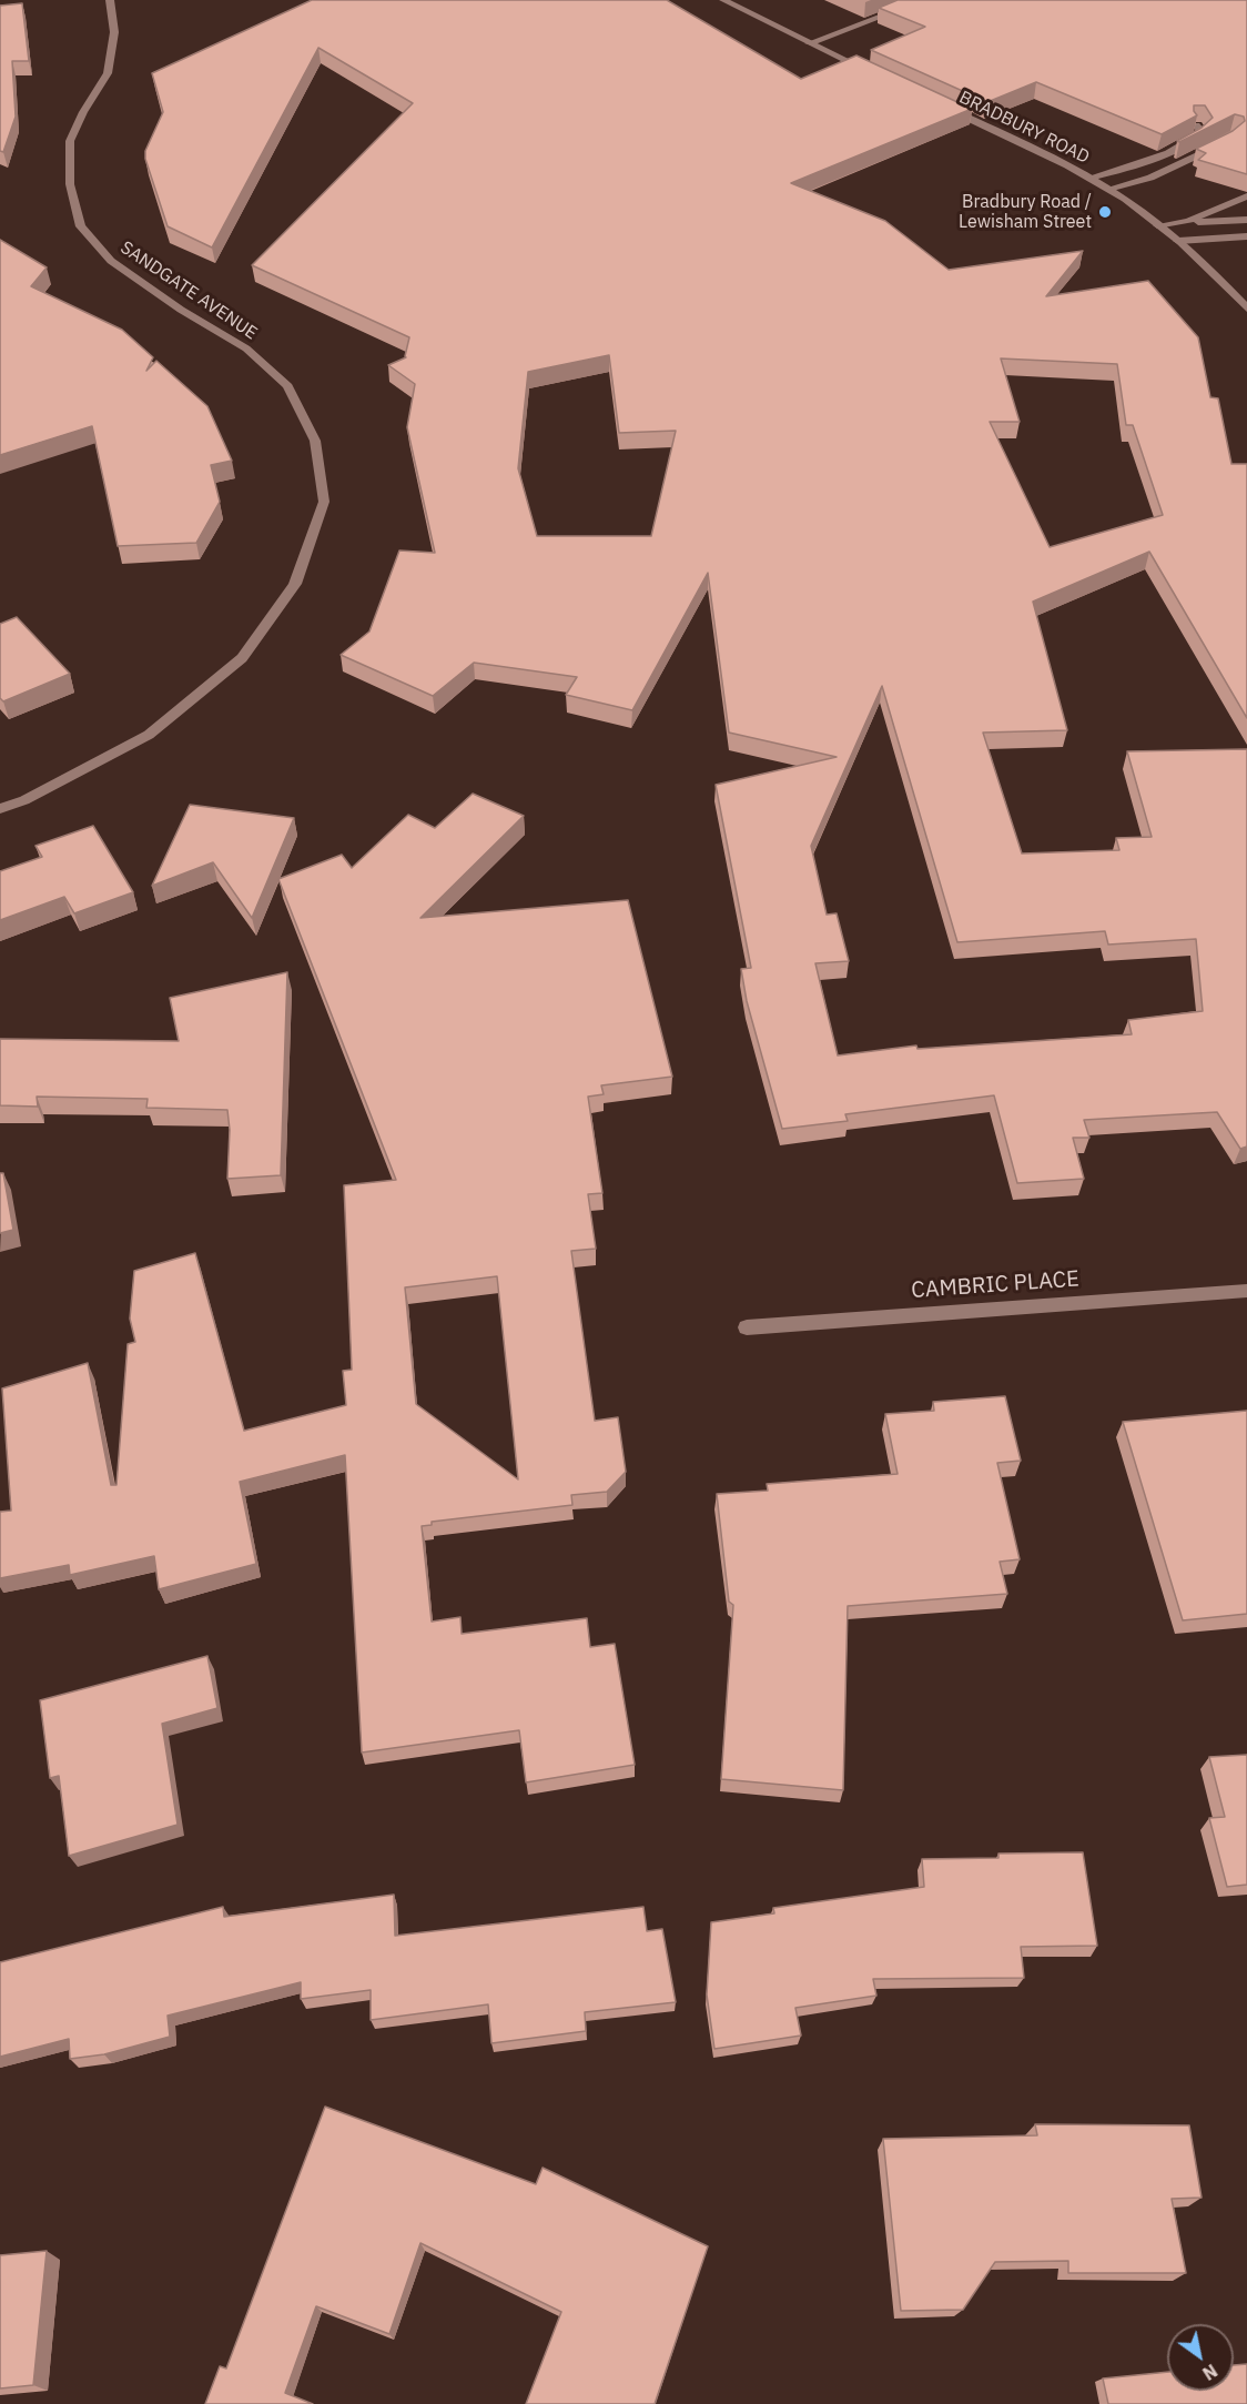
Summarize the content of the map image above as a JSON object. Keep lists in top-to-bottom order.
{
  "streets": {
    "street": ["BRADBURY ROAD", "SANDGATE AVENUE", "CAMBRIC PLACE"]
  },
  "places": ["Bradbury Road / Lewisham Street"],
  "north": "bottom right"
}
